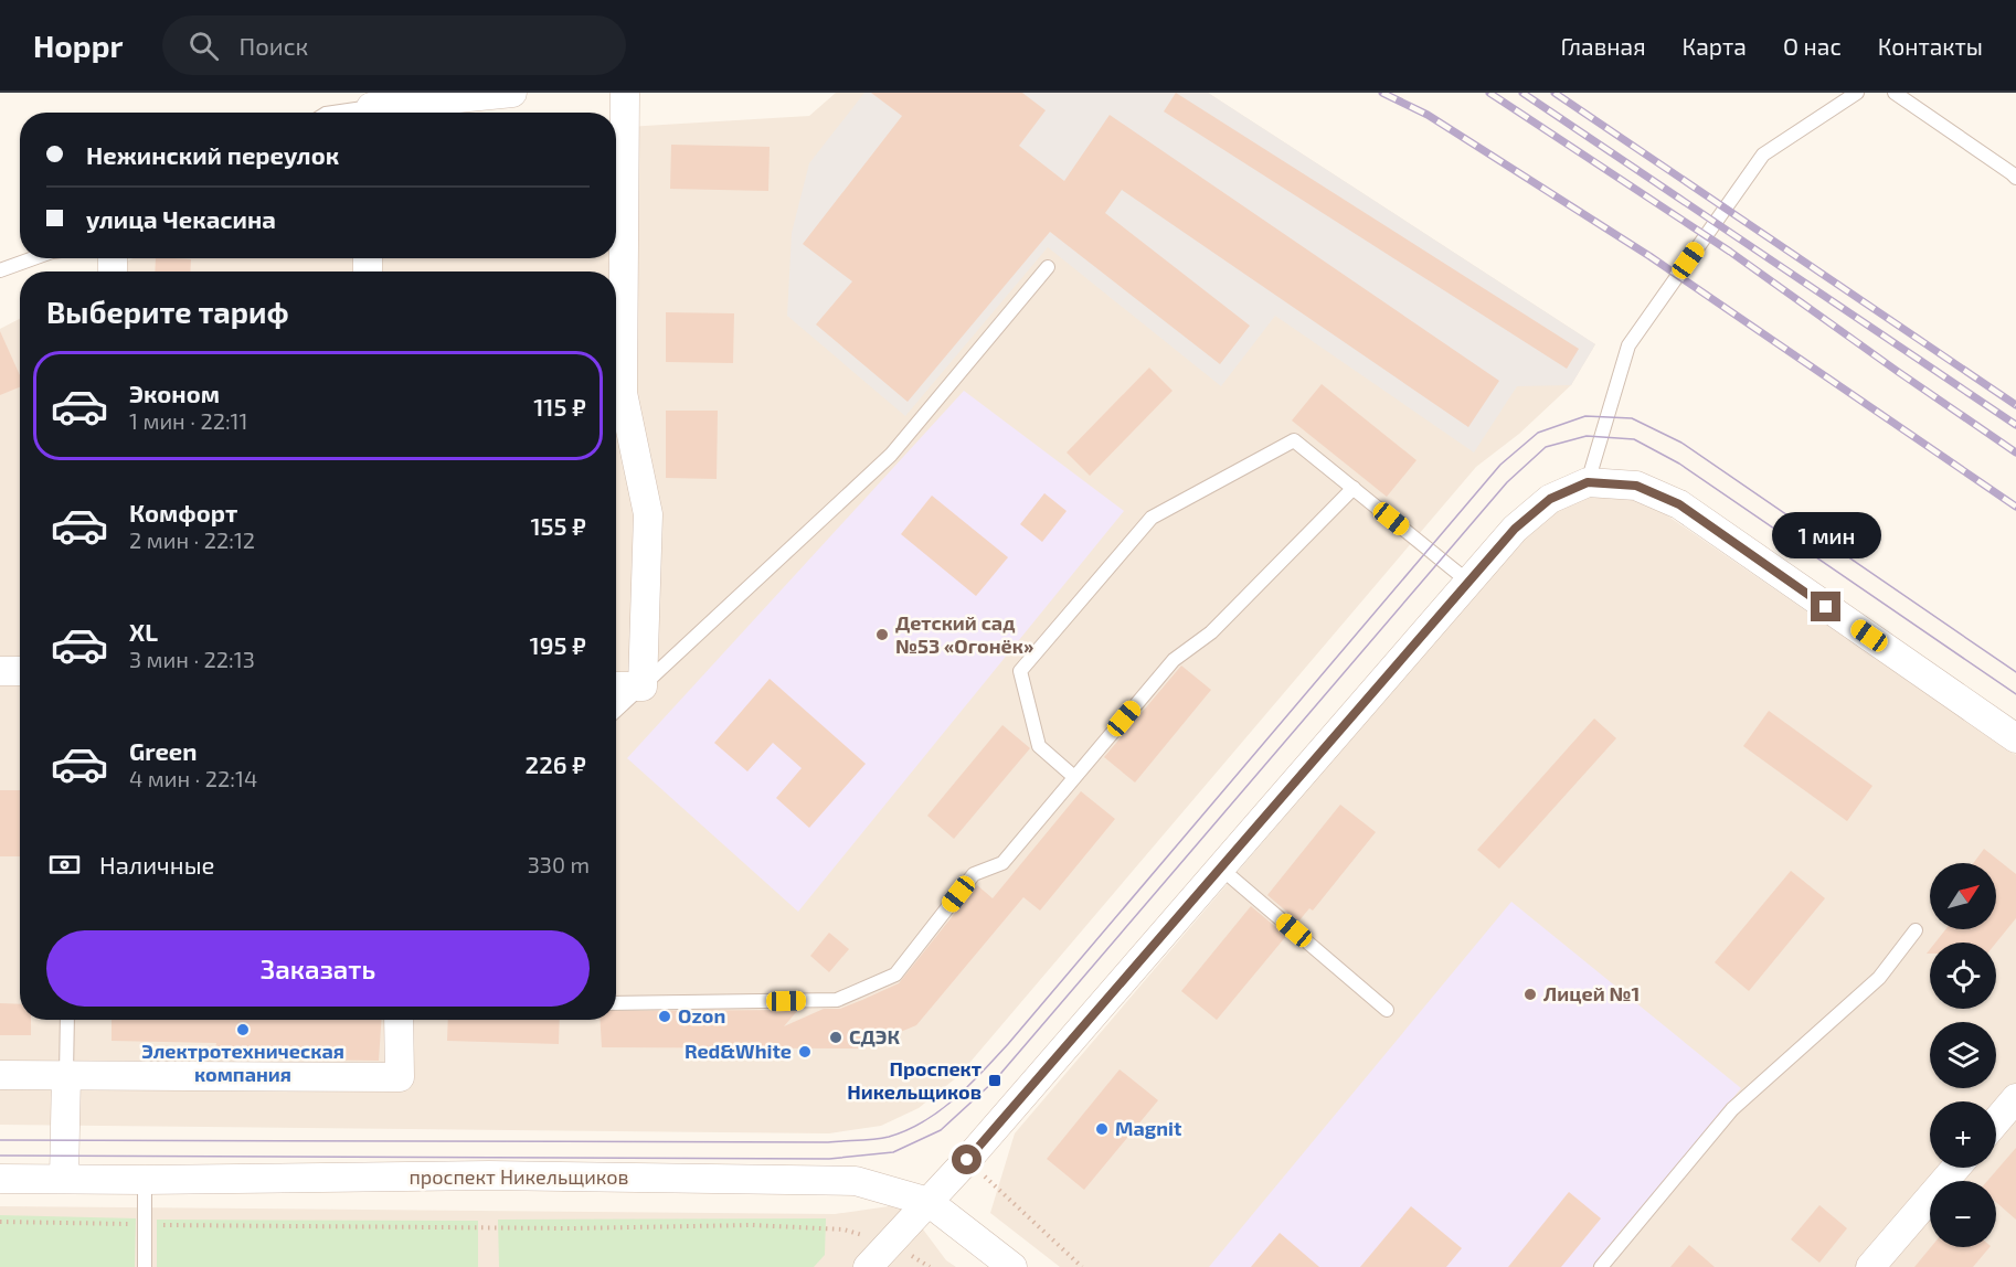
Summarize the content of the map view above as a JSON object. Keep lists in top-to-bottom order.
{
  "streets": {
    "street": ["проспект Никельщиков"]
  },
  "places": {
    "other": [
      "Детский сад №53 «Огонёк»",
      "Лицей №1",
      "Ozon",
      "Электротехническая компания",
      "СДЭК",
      "Red&White",
      "Magnit"
    ],
    "transit": ["Проспект Никельщиков"]
  },
  "north": "top right",
  "page": {
    "header": "Hoppr",
    "search": "Поиск",
    "nav": [
      "Главная",
      "Карта",
      "О нас",
      "Контакты"
    ],
    "banner": ["Нежинский переулок", "улица Чекасина"],
    "heading": "Выберите тариф",
    "list": [
      {
        "name": "Эконом",
        "note": "1 мин · 22:11",
        "value": "115 ₽"
      },
      {
        "name": "Комфорт",
        "note": "2 мин · 22:12",
        "value": "155 ₽"
      },
      {
        "name": "XL",
        "note": "3 мин · 22:13",
        "value": "195 ₽"
      },
      {
        "name": "Green",
        "note": "4 мин · 22:14",
        "value": "226 ₽"
      }
    ],
    "bubble": "1 мин",
    "pay": ["Наличные", "330 m"],
    "map_buttons": ["+", "−"],
    "buttons": "Заказать"
  }
}
